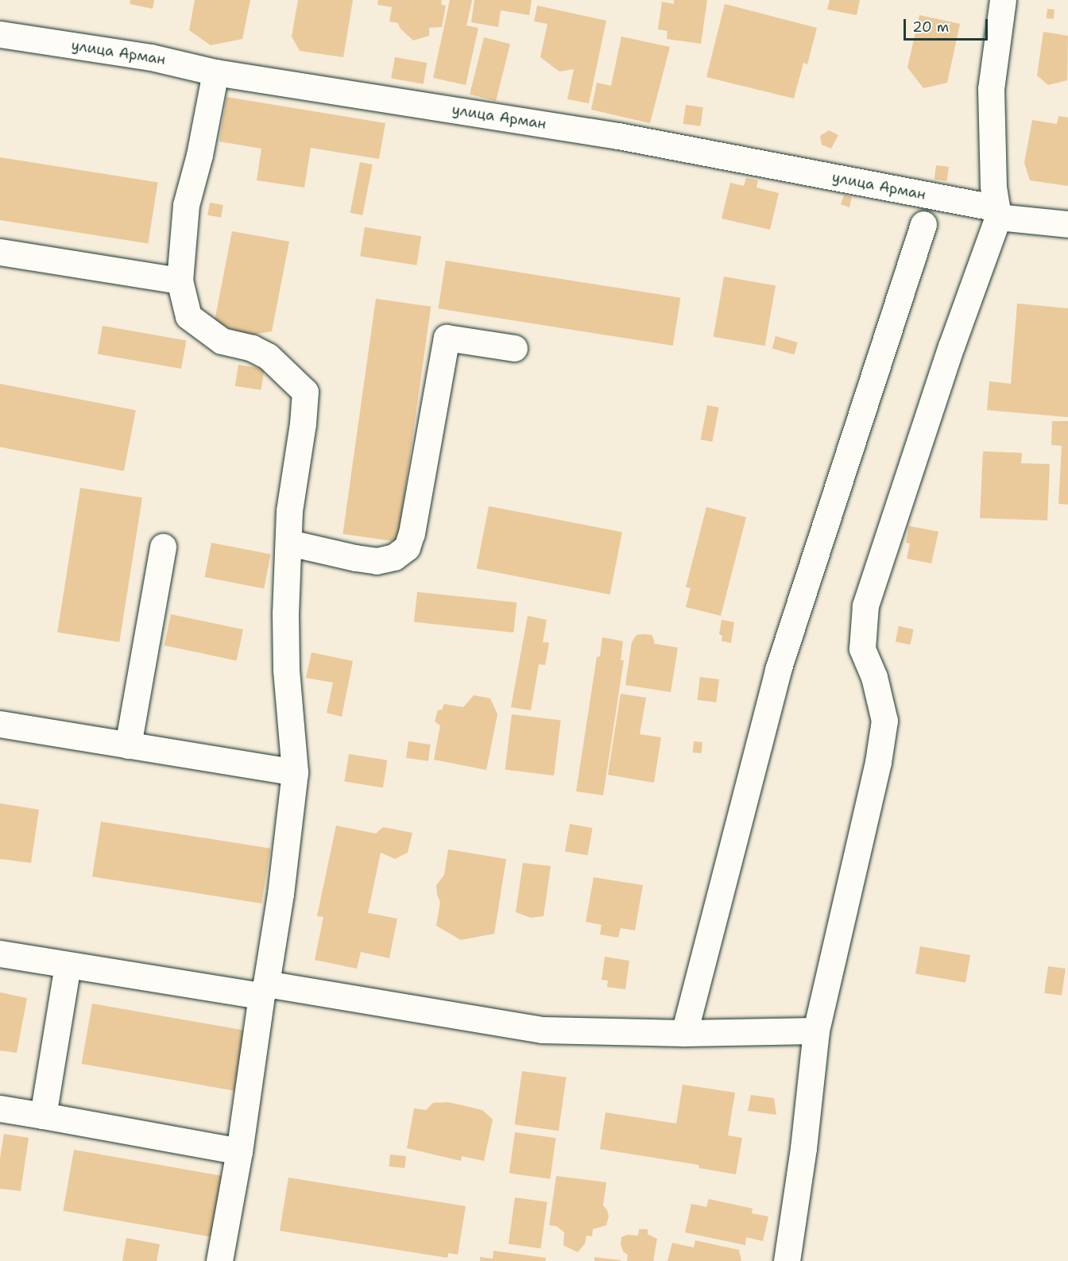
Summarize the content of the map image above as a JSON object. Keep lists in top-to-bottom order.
{
  "streets": {
    "street": ["улица Арман"]
  },
  "scale_bar": "20 m"
}
